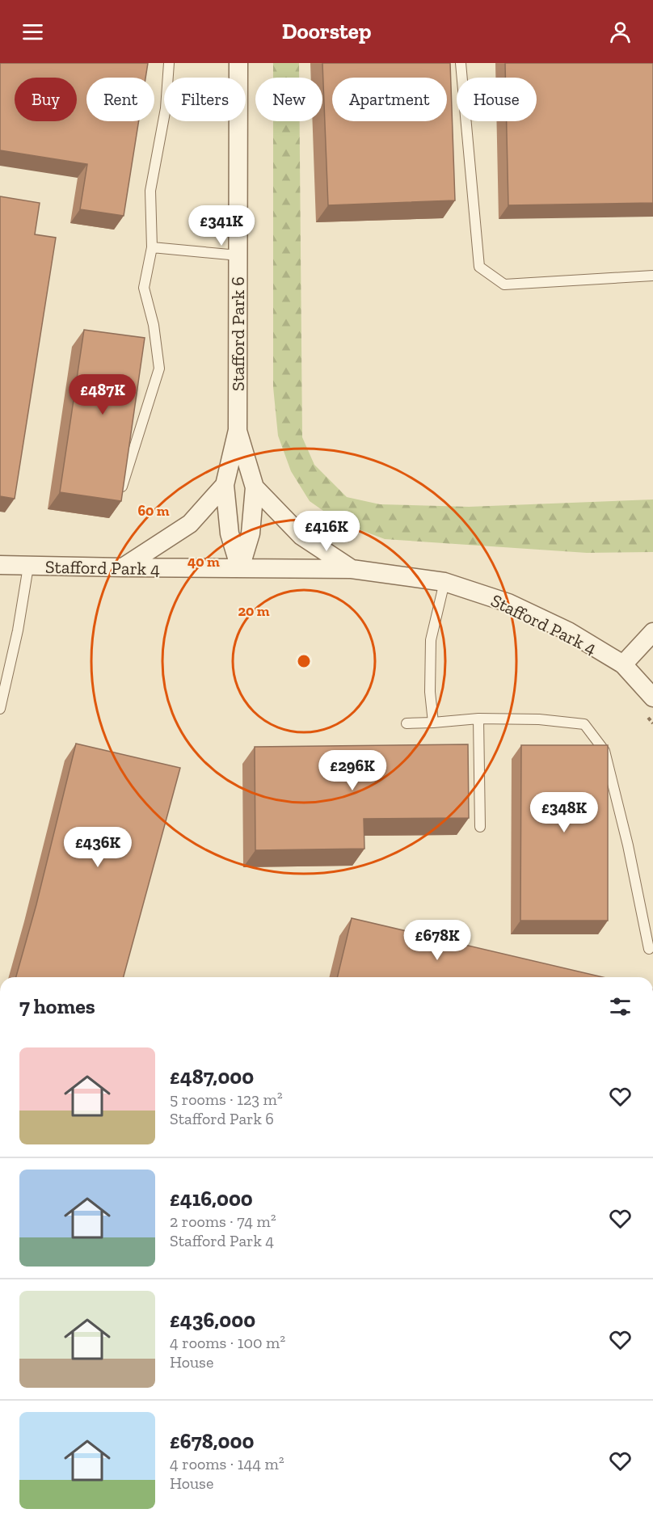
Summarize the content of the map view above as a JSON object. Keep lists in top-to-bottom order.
{
  "streets": {
    "street": ["Stafford Park 6", "Stafford Park 4"]
  },
  "page": {
    "header": "Doorstep",
    "chip": [
      "Buy",
      "Rent",
      "Filters",
      "New",
      "Apartment",
      "House"
    ],
    "price": [
      "£341K",
      "£487K",
      "£416K",
      "£296K",
      "£348K",
      "£436K",
      "£678K"
    ],
    "heading": "7 homes",
    "list": [
      {
        "name": "£487,000",
        "note": "5 rooms · 123 m² · Stafford Park 6"
      },
      {
        "name": "£416,000",
        "note": "2 rooms · 74 m² · Stafford Park 4"
      },
      {
        "name": "£436,000",
        "note": "4 rooms · 100 m² · House"
      },
      {
        "name": "£678,000",
        "note": "4 rooms · 144 m² · House"
      }
    ]
  },
  "rings": ["60 m", "40 m", "20 m"]
}
